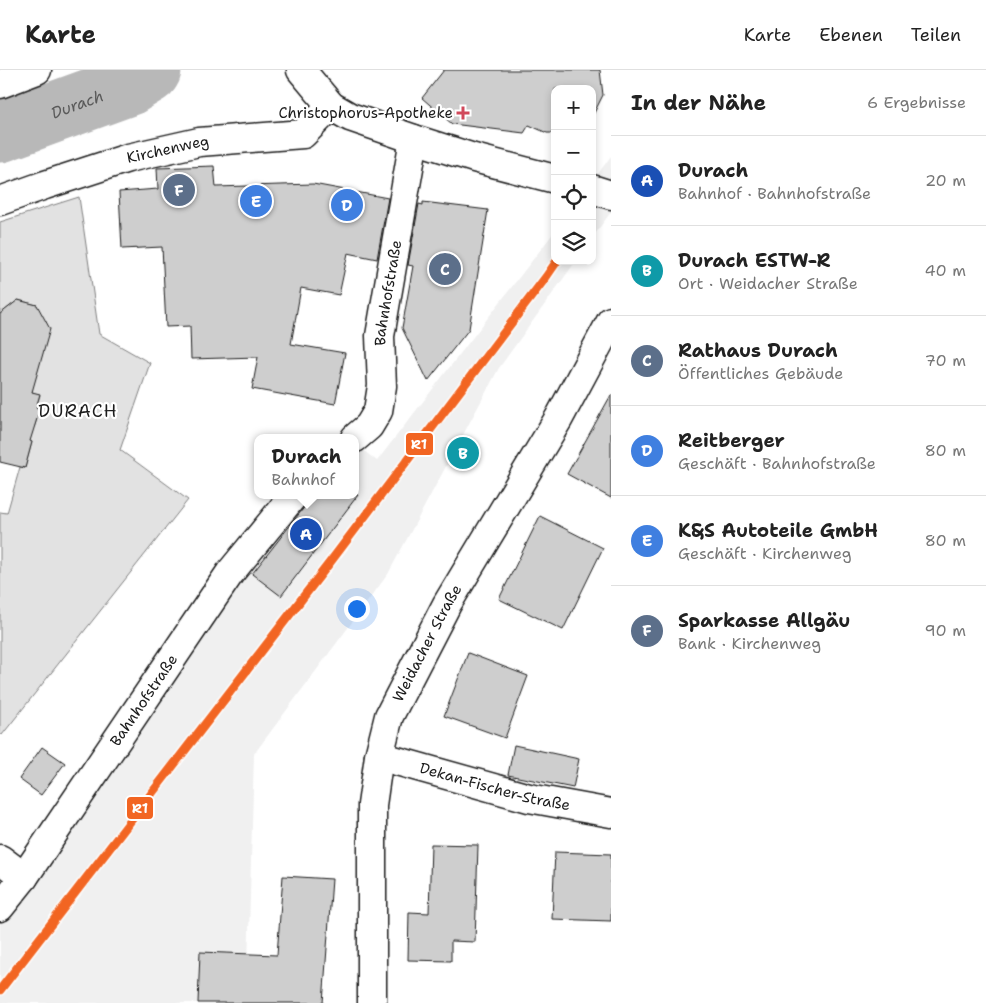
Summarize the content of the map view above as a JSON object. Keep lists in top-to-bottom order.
{
  "streets": {
    "street": [
      "Kirchenweg",
      "Bahnhofstraße",
      "Weidacher Straße",
      "Dekan-Fischer-Straße"
    ]
  },
  "crossings": [
    ["Weidacher Straße", "Dekan-Fischer-Straße"]
  ],
  "districts": ["DURACH"],
  "water": ["Durach"],
  "places": {
    "health": ["Christophorus-Apotheke"]
  },
  "lines": ["transit line R1"],
  "page": {
    "header": "Karte",
    "nav": ["Karte", "Ebenen", "Teilen"],
    "heading": ["In der Nähe", "6 Ergebnisse"],
    "map_buttons": ["+", "−"],
    "list": [
      {
        "mark": "A",
        "name": "Durach",
        "note": "Bahnhof · Bahnhofstraße",
        "value": "20 m"
      },
      {
        "mark": "B",
        "name": "Durach ESTW-R",
        "note": "Ort · Weidacher Straße",
        "value": "40 m"
      },
      {
        "mark": "C",
        "name": "Rathaus Durach",
        "note": "Öffentliches Gebäude",
        "value": "70 m"
      },
      {
        "mark": "D",
        "name": "Reitberger",
        "note": "Geschäft · Bahnhofstraße",
        "value": "80 m"
      },
      {
        "mark": "E",
        "name": "K&S Autoteile GmbH",
        "note": "Geschäft · Kirchenweg",
        "value": "80 m"
      },
      {
        "mark": "F",
        "name": "Sparkasse Allgäu",
        "note": "Bank · Kirchenweg",
        "value": "90 m"
      }
    ],
    "pins": [
      "F",
      "E",
      "D",
      "C",
      "B",
      "A"
    ],
    "popup": ["Durach", "Bahnhof"]
  }
}
